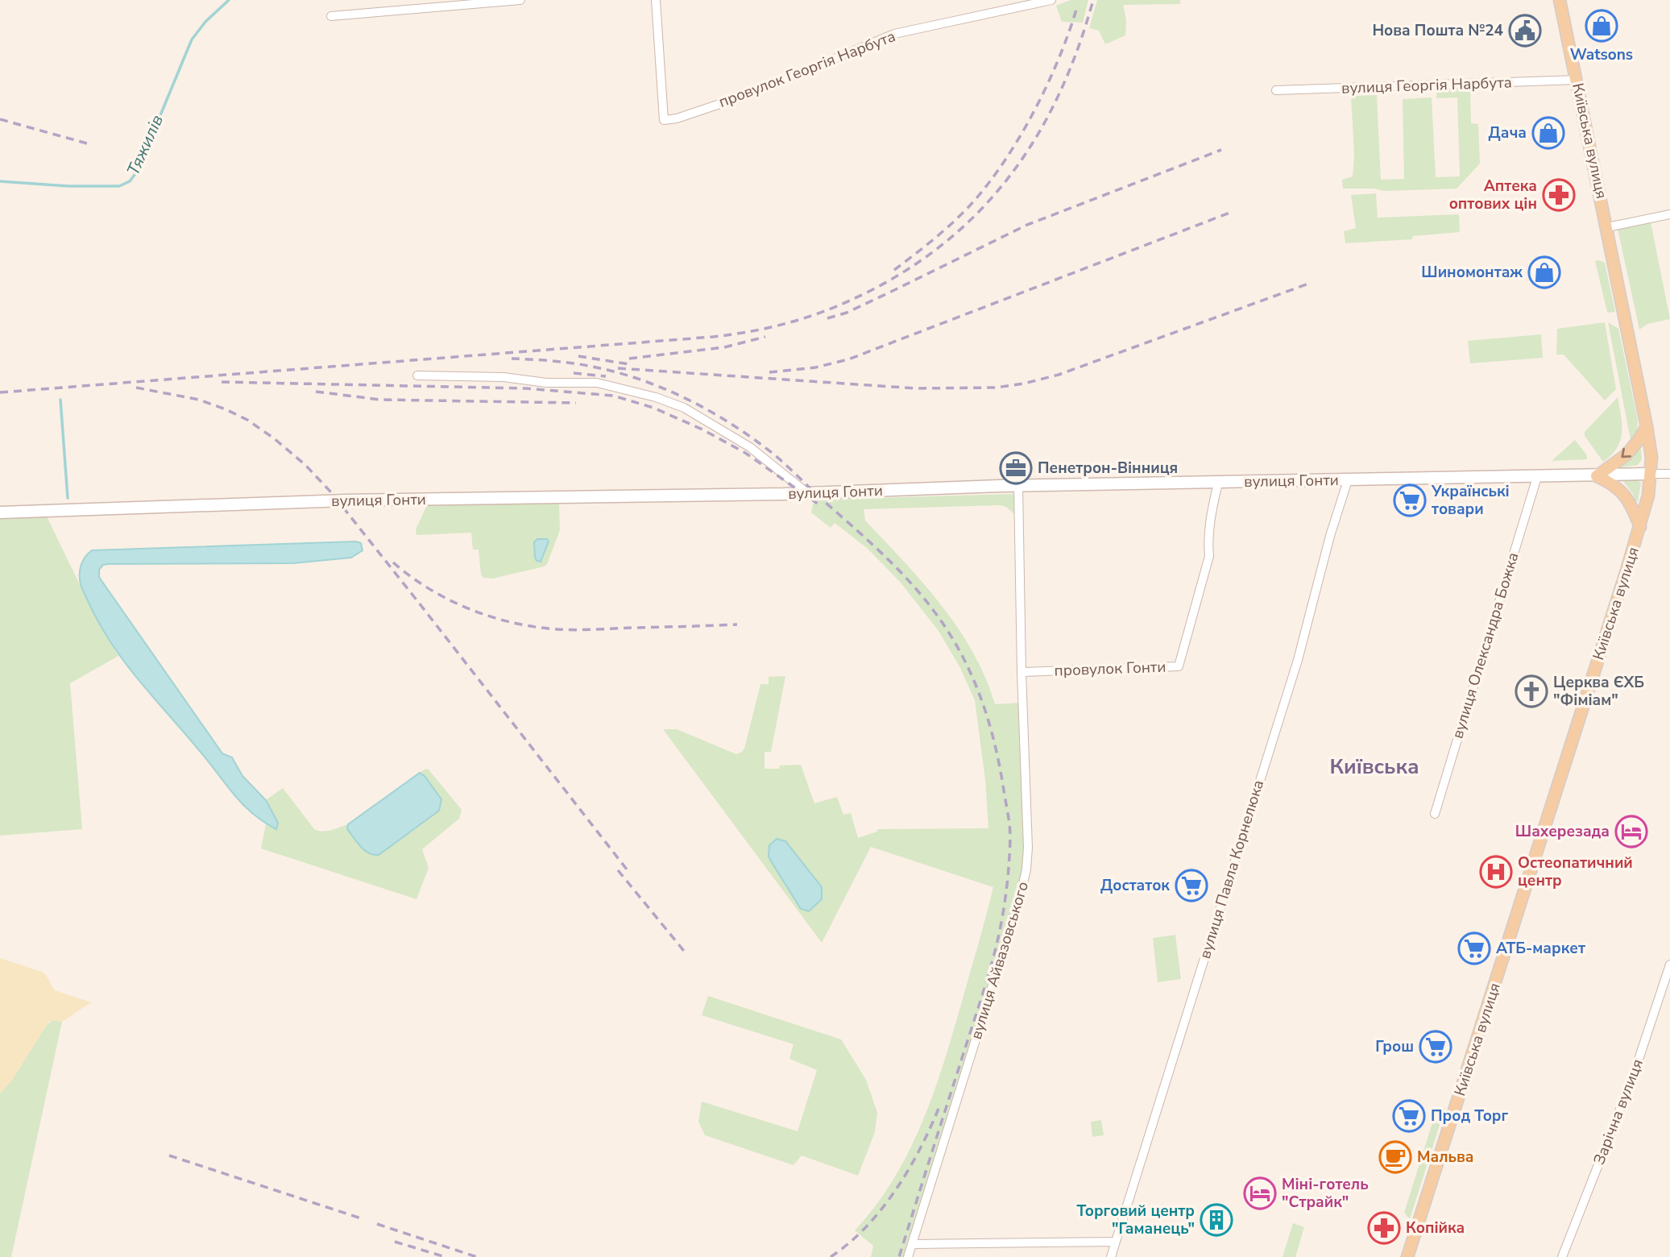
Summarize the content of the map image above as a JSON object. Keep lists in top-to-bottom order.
{
  "streets": {
    "main road": ["Київська вулиця"],
    "street": [
      "провулок Георгія Нарбута",
      "вулиця Георгія Нарбута",
      "вулиця Гонти",
      "вулиця Олександра Божка",
      "провулок Гонти",
      "вулиця Павла Корнелюка",
      "вулиця Айвазовського",
      "Зарічна вулиця"
    ]
  },
  "crossings": [
    ["вулиця Георгія Нарбута", "Київська вулиця"],
    ["Київська вулиця", "вулиця Гонти"],
    ["вулиця Гонти", "вулиця Олександра Божка"],
    ["вулиця Гонти", "провулок Гонти"],
    ["вулиця Гонти", "вулиця Павла Корнелюка"],
    ["вулиця Гонти", "вулиця Айвазовського"],
    ["провулок Гонти", "вулиця Айвазовського"]
  ],
  "districts": ["Київська"],
  "water": ["Тяжилів"],
  "places": {
    "shop": ["Watsons", "Дача", "Шиномонтаж"],
    "public building": ["Нова Пошта №24"],
    "pharmacy": ["Аптека оптових цін", "Копійка"],
    "office": ["Пенетрон-Вінниця"],
    "supermarket": [
      "Українські товари",
      "Достаток",
      "АТБ-маркет",
      "Грош",
      "Прод Торг"
    ],
    "church": ["Церква ЄХБ \"Фіміам\""],
    "hotel": ["Шахерезада", "Міні-готель \"Страйк\""],
    "hospital": ["Остеопатичний центр"],
    "cafe": ["Мальва"],
    "building": ["Торговий центр \"Гаманець\""]
  }
}
